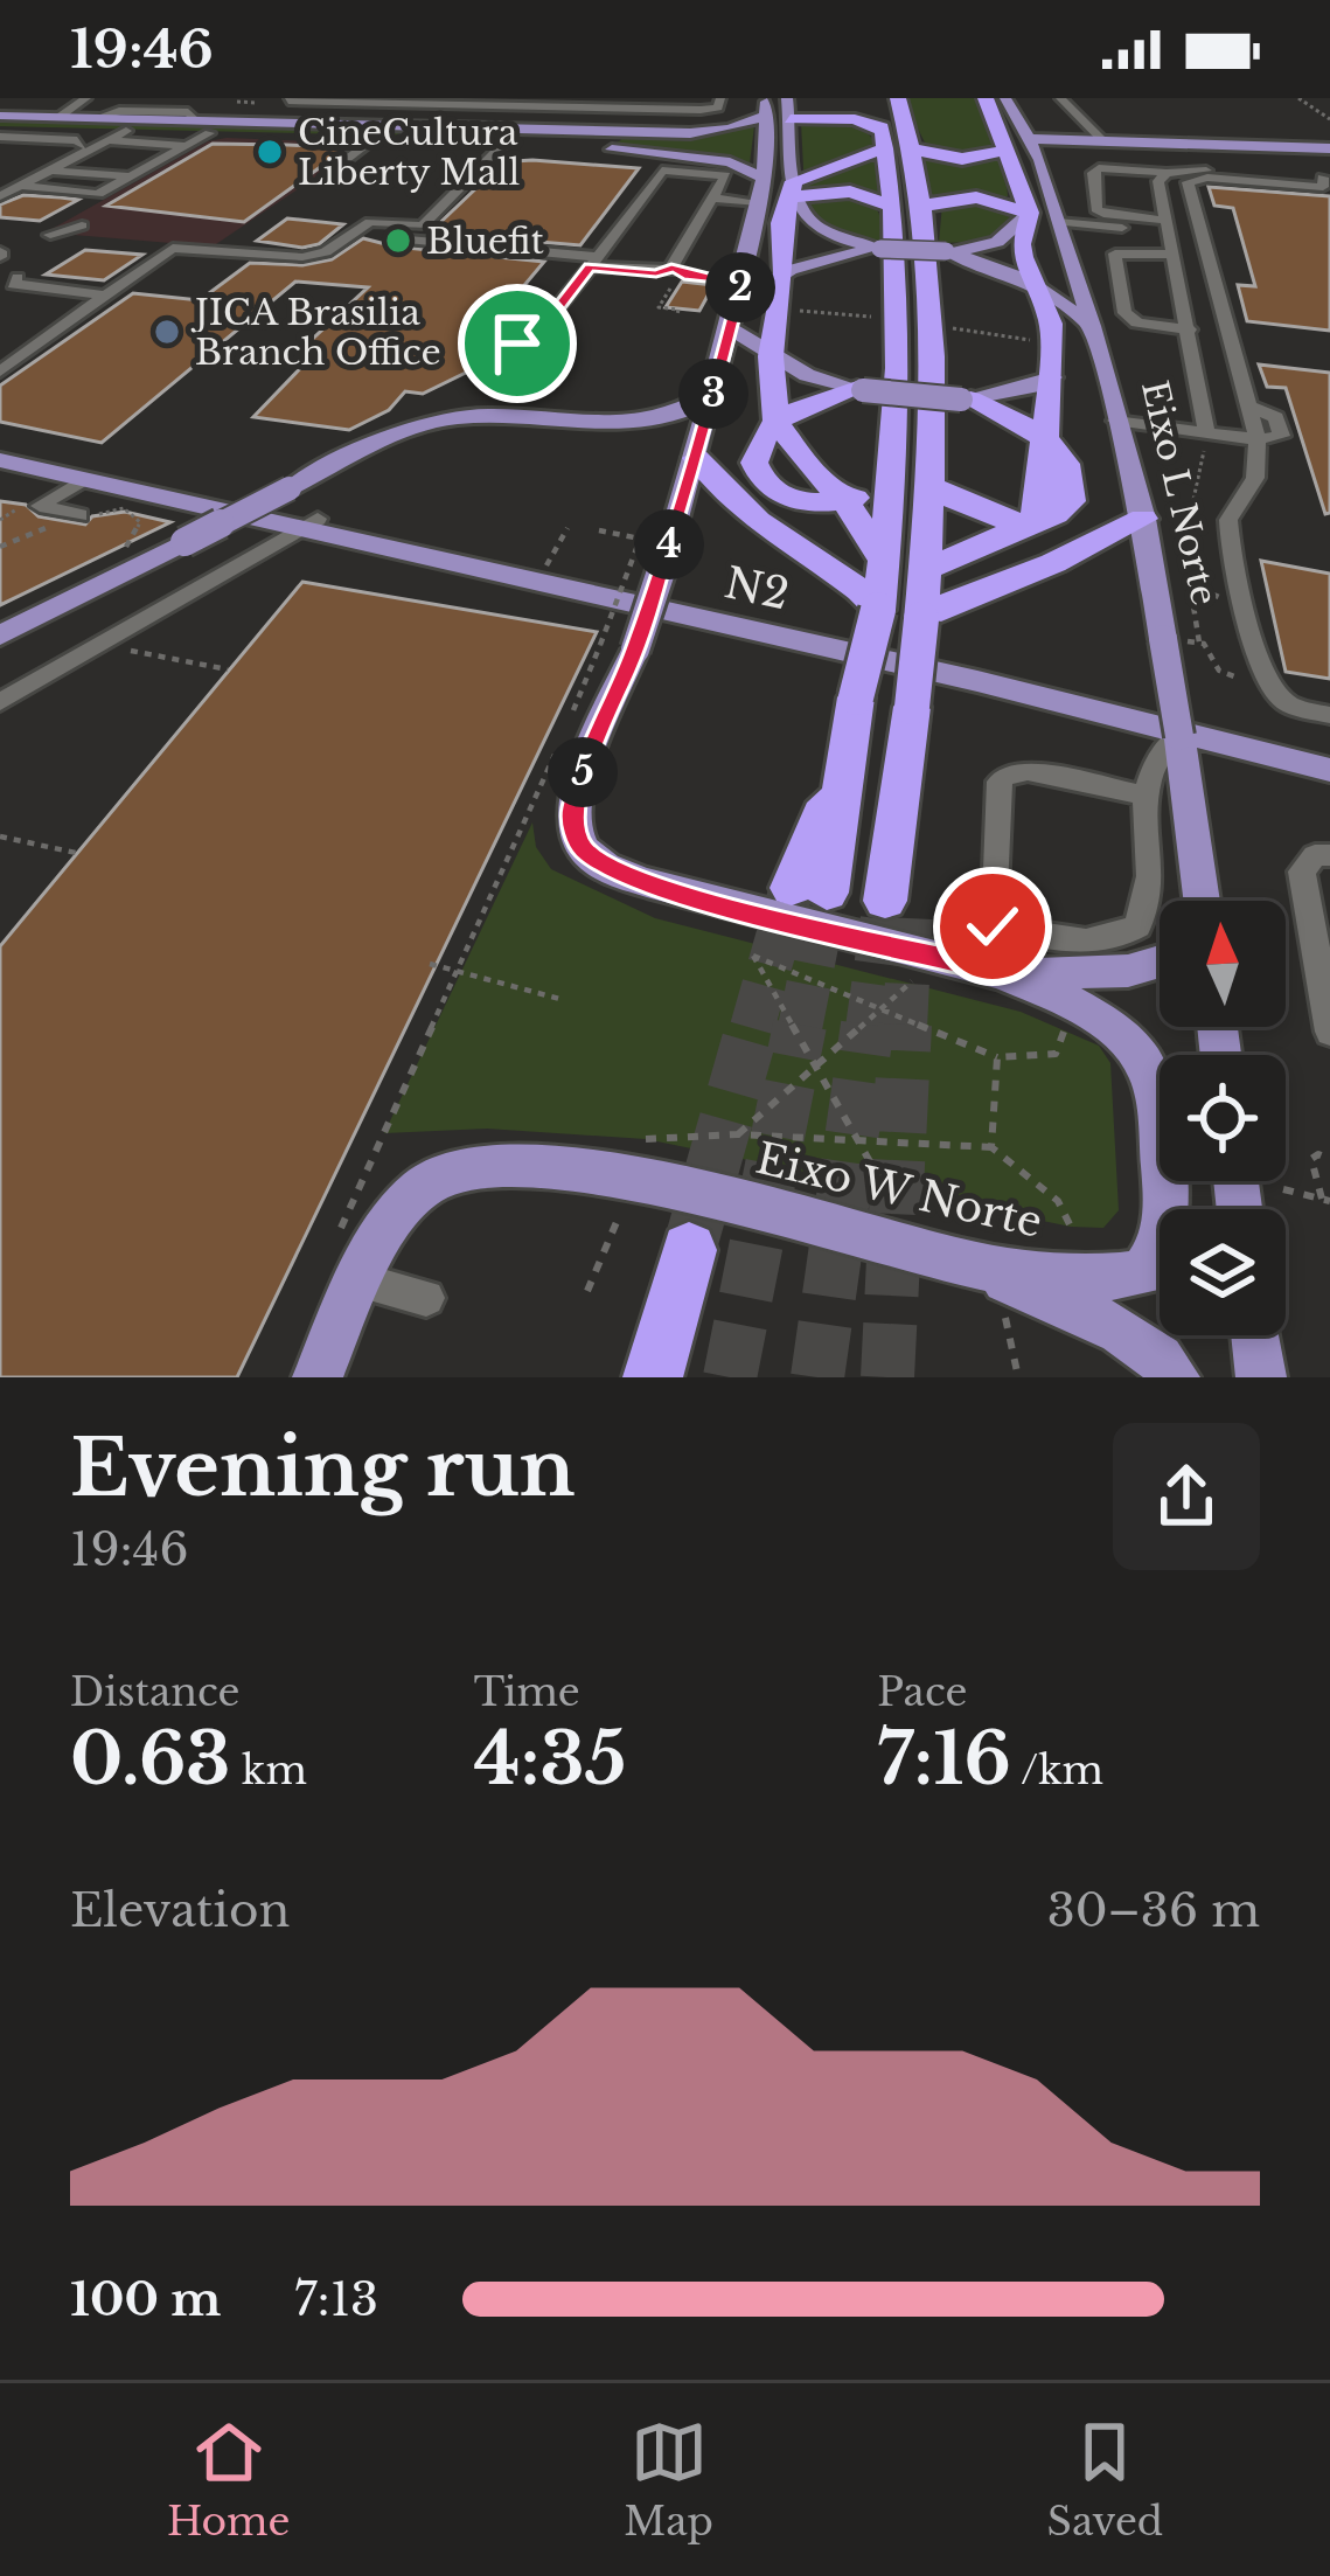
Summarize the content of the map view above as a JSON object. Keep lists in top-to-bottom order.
{
  "streets": {
    "main road": ["Eixo L Norte", "N2", "Eixo W Norte"]
  },
  "places": ["CineCultura Liberty Mall", "Bluefit", "JICA Brasilia Branch Office"],
  "north": "top",
  "page": {
    "status": "19:46",
    "pins": [
      "2",
      "3",
      "4",
      "5"
    ],
    "heading": ["Evening run", "19:46"],
    "stats": [
      ["Distance", "0.63 km"],
      ["Time", "4:35"],
      ["Pace", "7:16 /km"]
    ],
    "chart": ["Elevation", "30–36 m"],
    "list": [
      {
        "name": "100 m",
        "note": "7:13"
      }
    ],
    "tabs": ["Home", "Map", "Saved"]
  }
}
